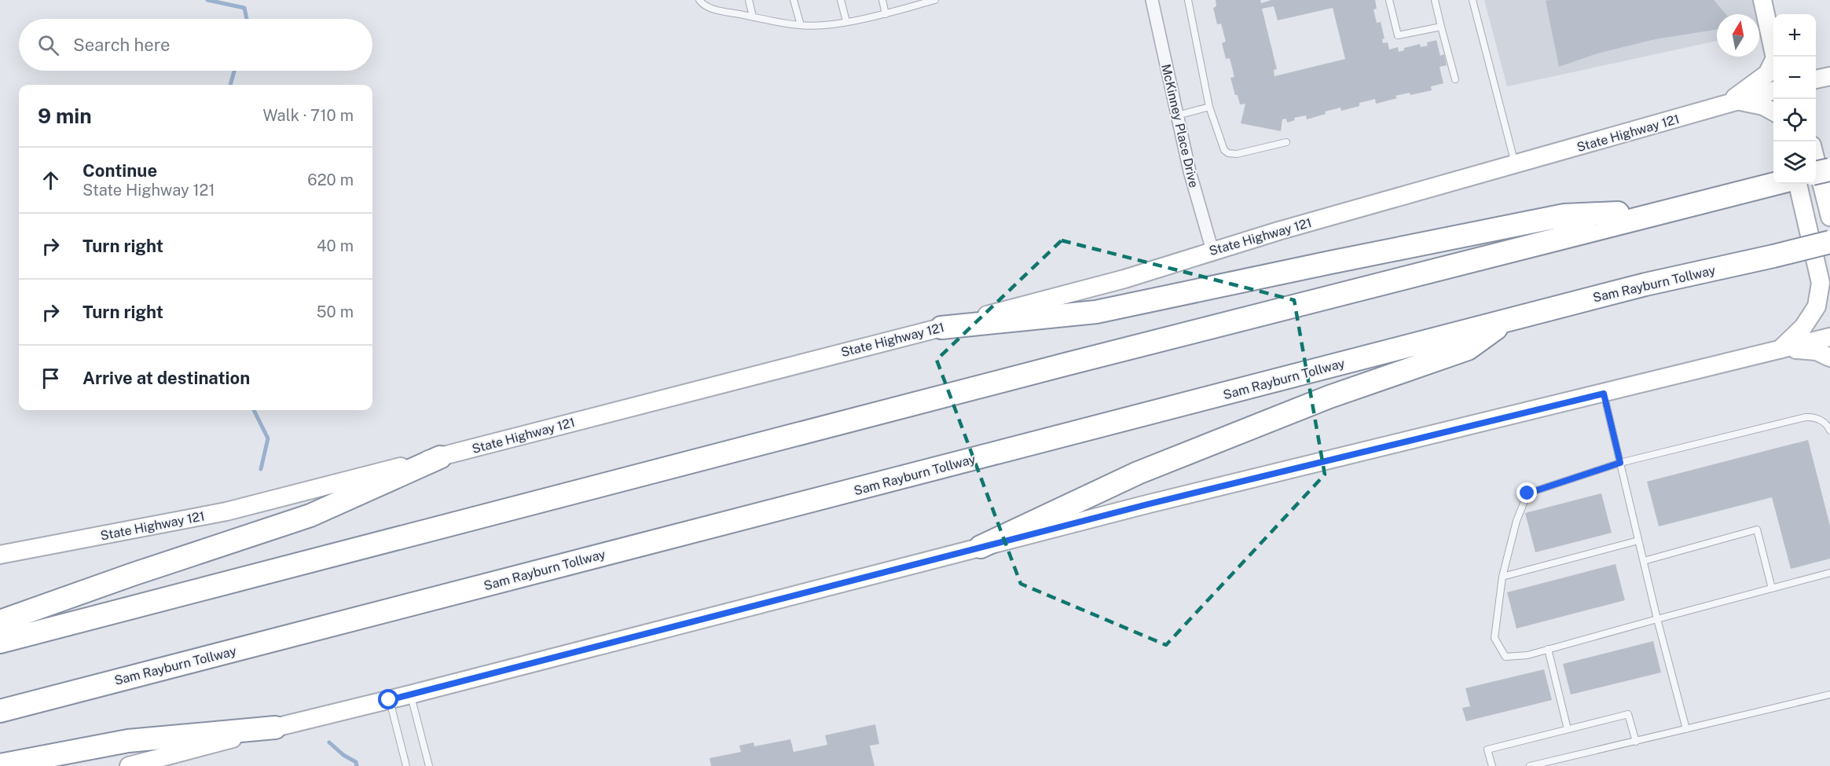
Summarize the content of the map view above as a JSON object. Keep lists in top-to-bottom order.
{
  "streets": {
    "highway": ["Sam Rayburn Tollway"],
    "main road": ["State Highway 121"],
    "street": ["McKinney Place Drive"]
  },
  "crossings": [
    ["McKinney Place Drive", "State Highway 121"]
  ],
  "north": "top",
  "page": {
    "map_buttons": ["+", "−"],
    "search": "Search here",
    "heading": ["9 min", "Walk · 710 m"],
    "list": [
      ["Continue", "State Highway 121", "620 m"],
      ["Turn right", "40 m"],
      ["Turn right", "50 m"],
      "Arrive at destination"
    ]
  }
}
